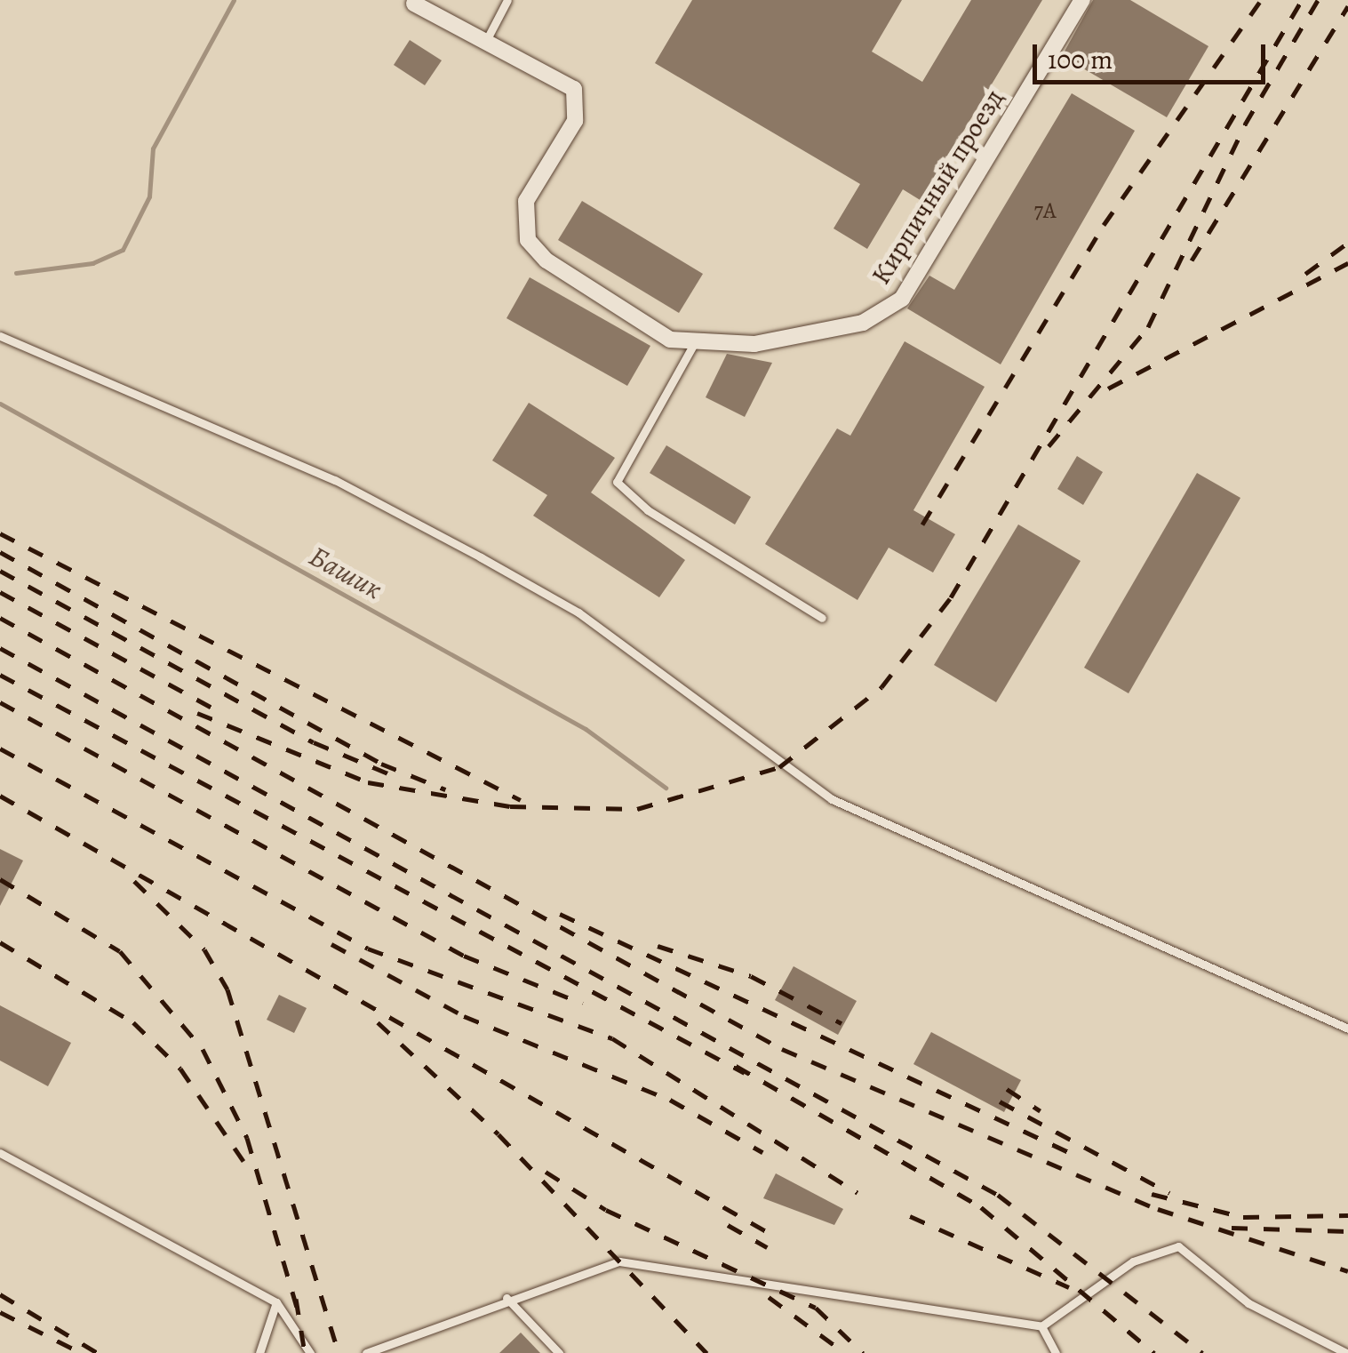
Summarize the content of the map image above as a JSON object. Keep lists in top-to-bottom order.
{
  "streets": {
    "street": ["Кирпичный проезд"]
  },
  "water": ["Башик"],
  "house_numbers": ["7А"],
  "scale_bar": "100 m"
}
